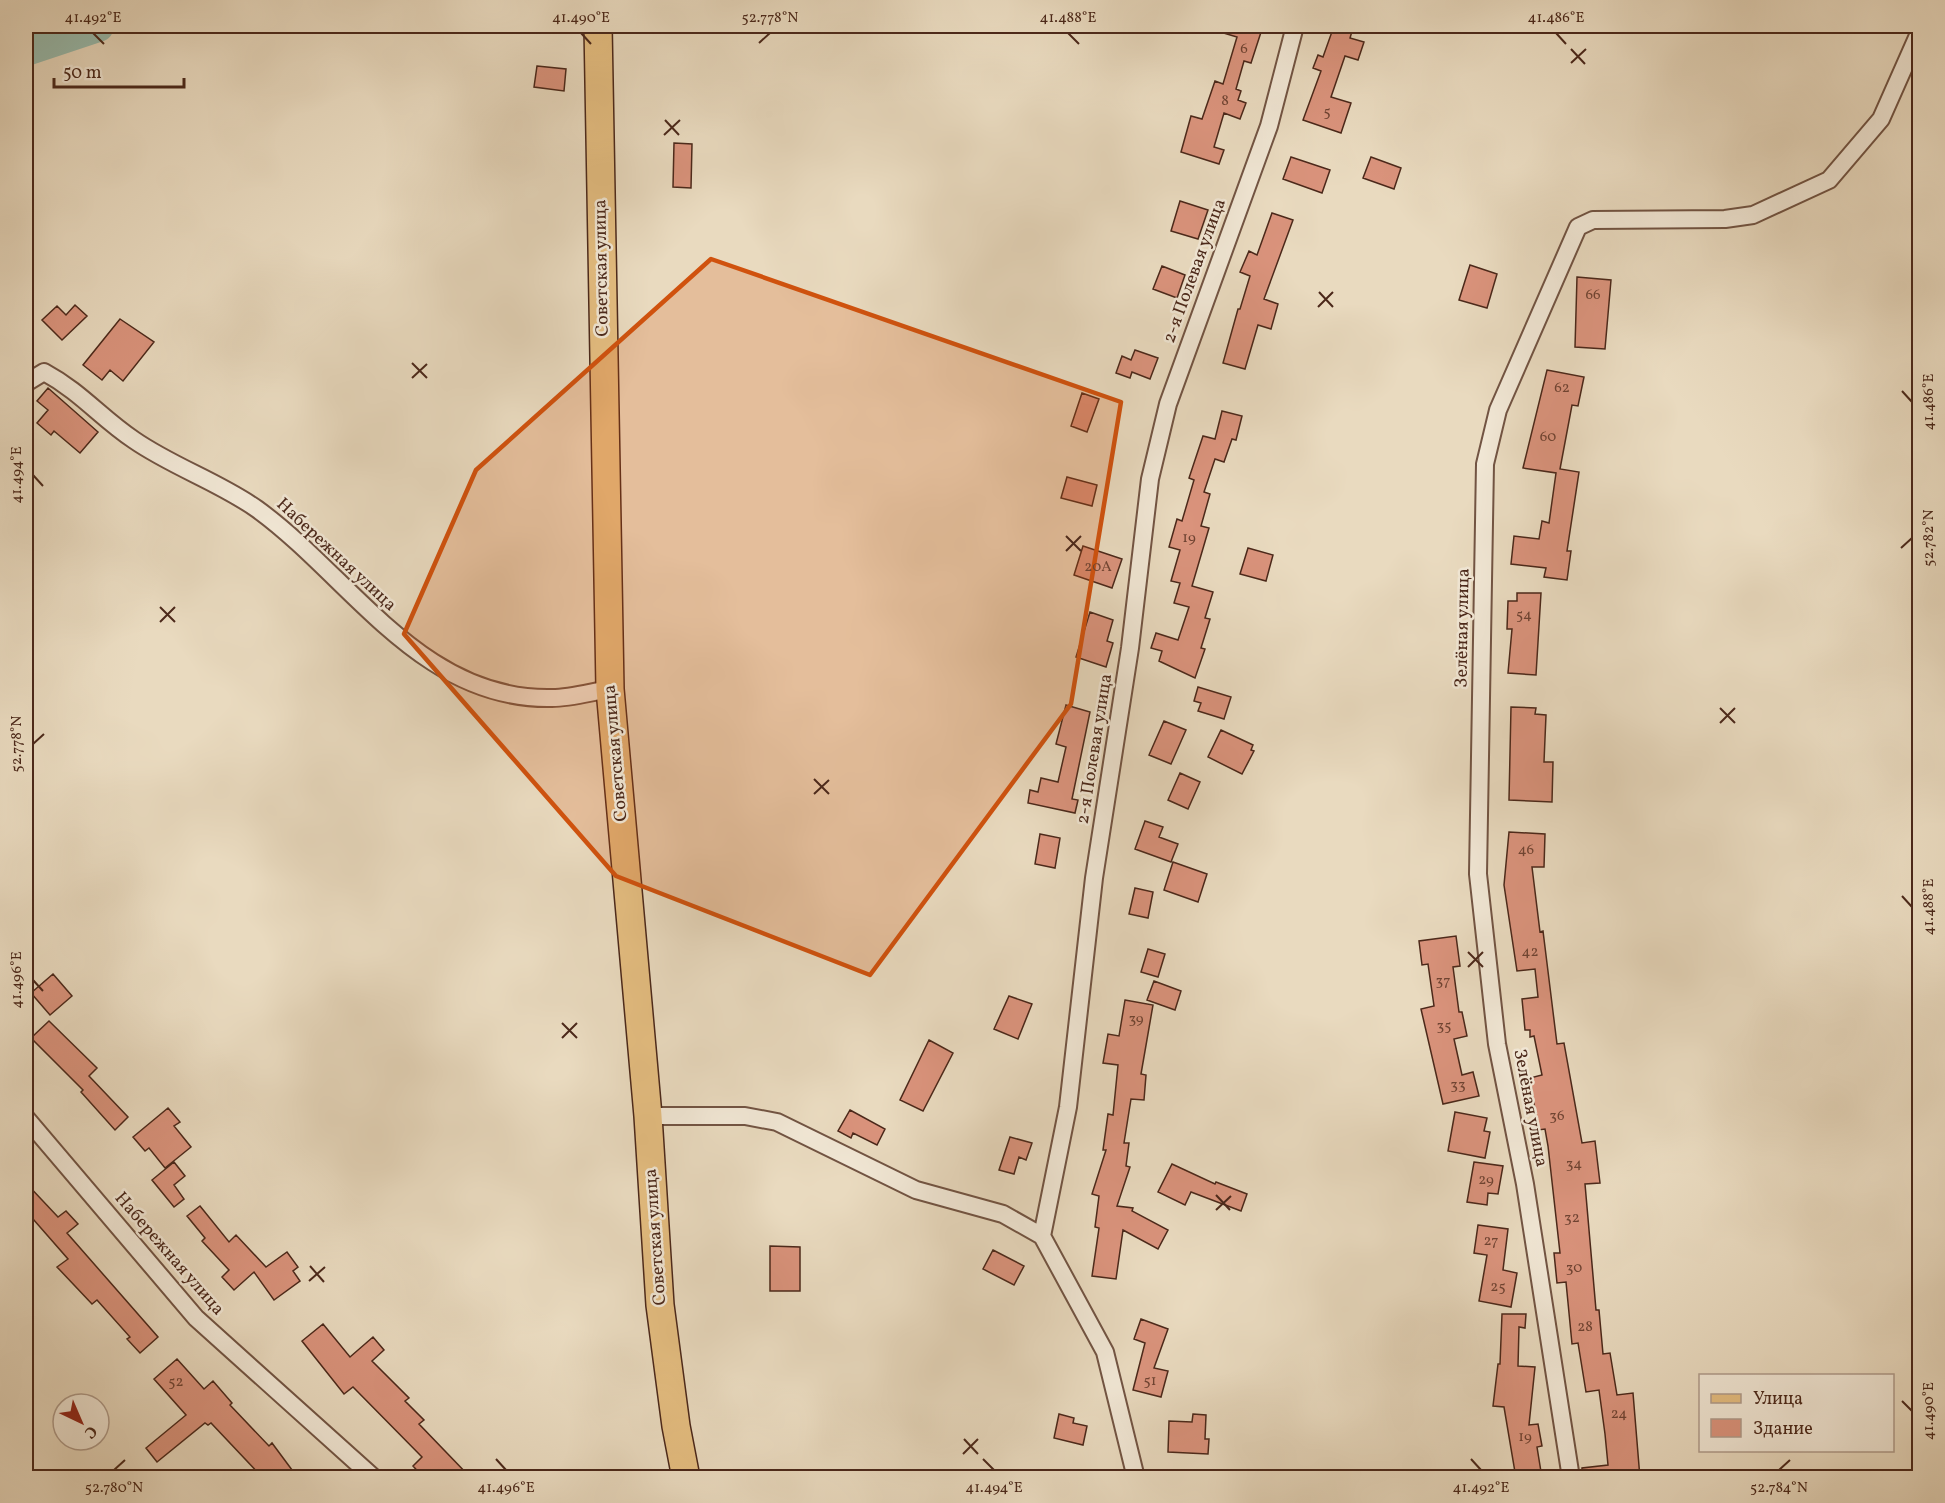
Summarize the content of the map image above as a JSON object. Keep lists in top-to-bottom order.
{
  "streets": {
    "main road": ["Советская улица"],
    "street": ["2-я Полевая улица", "Набережная улица", "Зелёная улица"]
  },
  "crossings": [
    ["Советская улица", "Набережная улица"]
  ],
  "house_numbers": [
    "6",
    "8",
    "5",
    "66",
    "62",
    "60",
    "19",
    "20А",
    "54",
    "46",
    "42",
    "37",
    "39",
    "35",
    "33",
    "36",
    "34",
    "29",
    "32",
    "27",
    "30",
    "25",
    "28",
    "51",
    "52",
    "24",
    "19"
  ],
  "legend": ["Улица", "Здание"],
  "scale_bar": "50 m",
  "north": "bottom right",
  "coordinates": [
    "41.492°E",
    "41.490°E",
    "52.778°N",
    "41.488°E",
    "41.486°E",
    "41.494°E",
    "52.782°N",
    "41.496°E",
    "52.780°N",
    "52.784°N"
  ]
}
